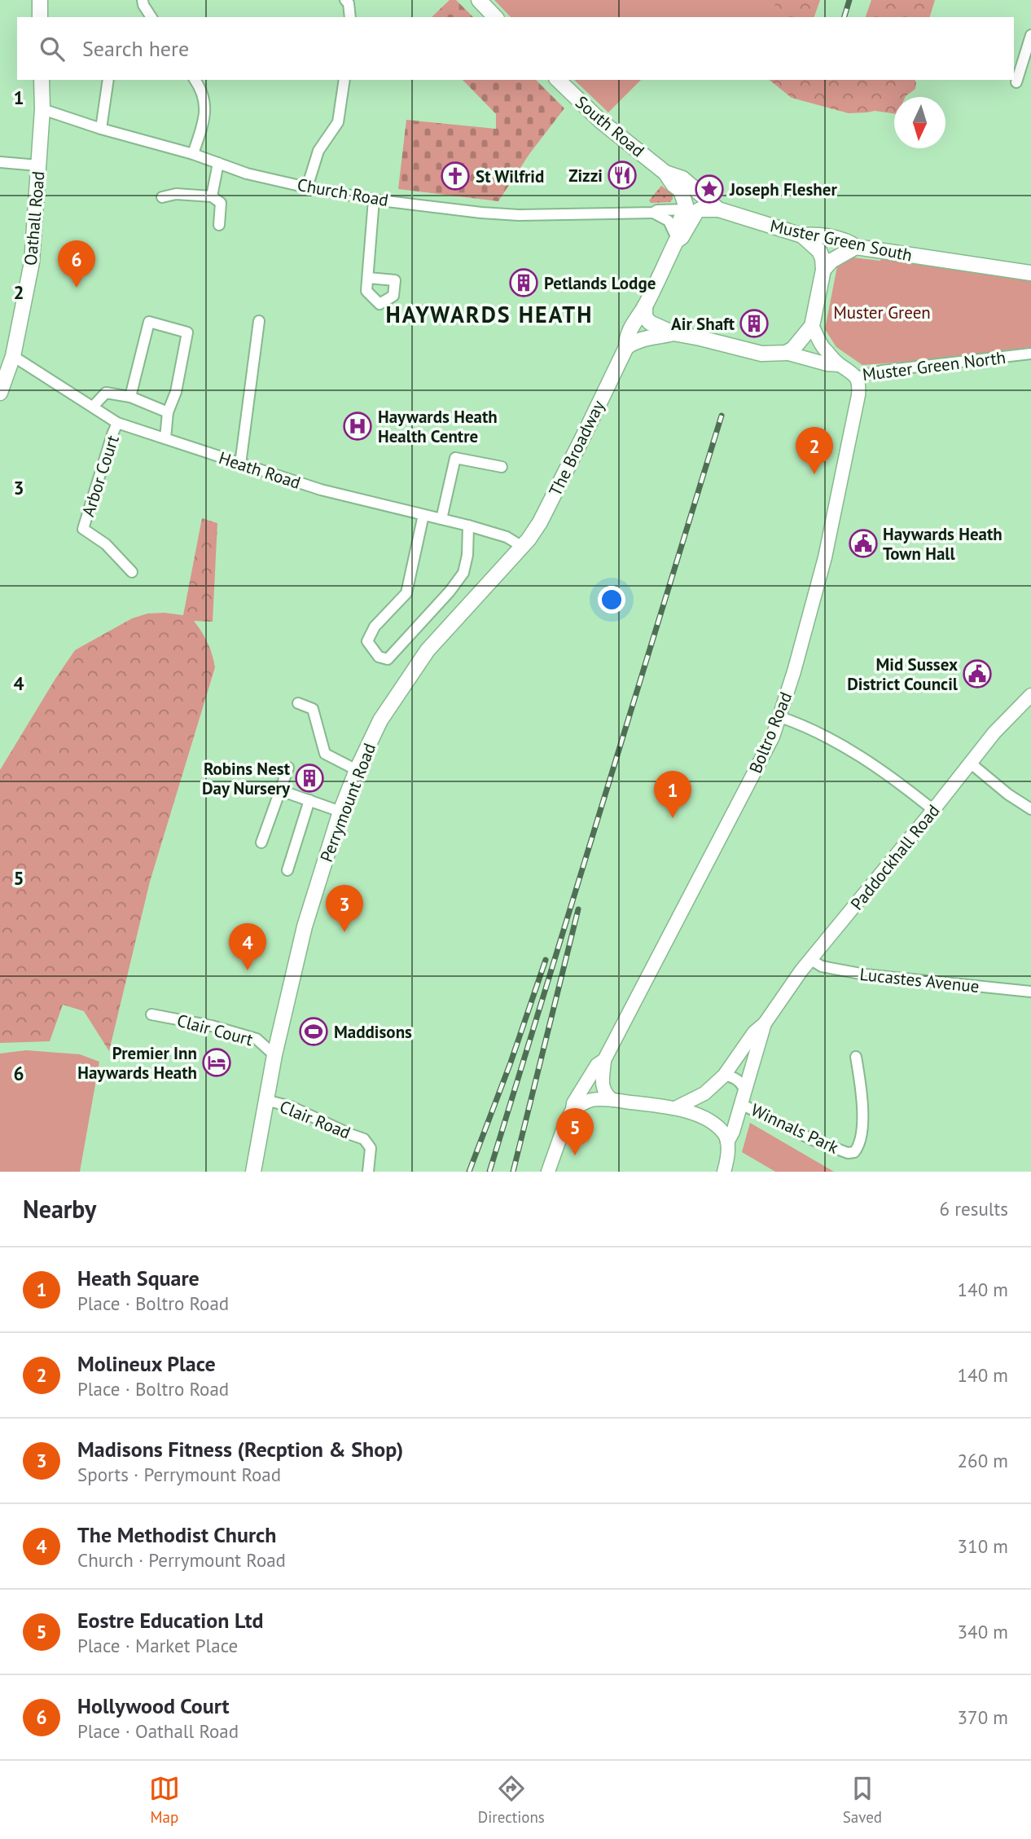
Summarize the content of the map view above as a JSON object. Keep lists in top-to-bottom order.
{
  "streets": {
    "main road": [
      "South Road",
      "Oathall Road",
      "Muster Green South",
      "Muster Green North",
      "The Broadway",
      "Perrymount Road"
    ],
    "street": [
      "Church Road",
      "Heath Road",
      "Arbor Court",
      "Boltro Road",
      "Paddockhall Road",
      "Lucastes Avenue",
      "Clair Court",
      "Clair Road",
      "Winnals Park"
    ]
  },
  "crossings": [
    ["South Road", "Muster Green South"],
    ["Church Road", "Oathall Road"],
    ["Church Road", "Muster Green South"],
    ["Church Road", "Muster Green North"],
    ["Church Road", "The Broadway"],
    ["Oathall Road", "Heath Road"],
    ["Muster Green South", "Muster Green North"],
    ["Muster Green South", "The Broadway"],
    ["Muster Green North", "The Broadway"],
    ["Muster Green North", "Boltro Road"],
    ["The Broadway", "Heath Road"],
    ["The Broadway", "Perrymount Road"],
    ["Heath Road", "Arbor Court"],
    ["Heath Road", "Perrymount Road"],
    ["Perrymount Road", "Clair Court"],
    ["Perrymount Road", "Clair Road"],
    ["Paddockhall Road", "Lucastes Avenue"],
    ["Paddockhall Road", "Winnals Park"]
  ],
  "districts": ["HAYWARDS HEATH"],
  "parks": ["Muster Green"],
  "places": {
    "restaurant": ["Zizzi"],
    "church": ["St Wilfrid"],
    "place": ["Joseph Flesher"],
    "building": ["Petlands Lodge", "Air Shaft", "Robins Nest Day Nursery"],
    "hospital": ["Haywards Heath Health Centre"],
    "public building": ["Haywards Heath Town Hall", "Mid Sussex District Council"],
    "sports": ["Maddisons"],
    "hotel": ["Premier Inn Haywards Heath"]
  },
  "north": "bottom",
  "page": {
    "search": "Search here",
    "pins": [
      "6",
      "2",
      "1",
      "3",
      "4",
      "5"
    ],
    "heading": ["Nearby", "6 results"],
    "list": [
      {
        "mark": "1",
        "name": "Heath Square",
        "note": "Place · Boltro Road",
        "value": "140 m"
      },
      {
        "mark": "2",
        "name": "Molineux Place",
        "note": "Place · Boltro Road",
        "value": "140 m"
      },
      {
        "mark": "3",
        "name": "Madisons Fitness (Recption & Shop)",
        "note": "Sports · Perrymount Road",
        "value": "260 m"
      },
      {
        "mark": "4",
        "name": "The Methodist Church",
        "note": "Church · Perrymount Road",
        "value": "310 m"
      },
      {
        "mark": "5",
        "name": "Eostre Education Ltd",
        "note": "Place · Market Place",
        "value": "340 m"
      },
      {
        "mark": "6",
        "name": "Hollywood Court",
        "note": "Place · Oathall Road",
        "value": "370 m"
      }
    ],
    "nav": ["Map", "Directions", "Saved"]
  },
  "grid": {
    "rows": [
      "1",
      "2",
      "3",
      "4",
      "5",
      "6"
    ]
  }
}
